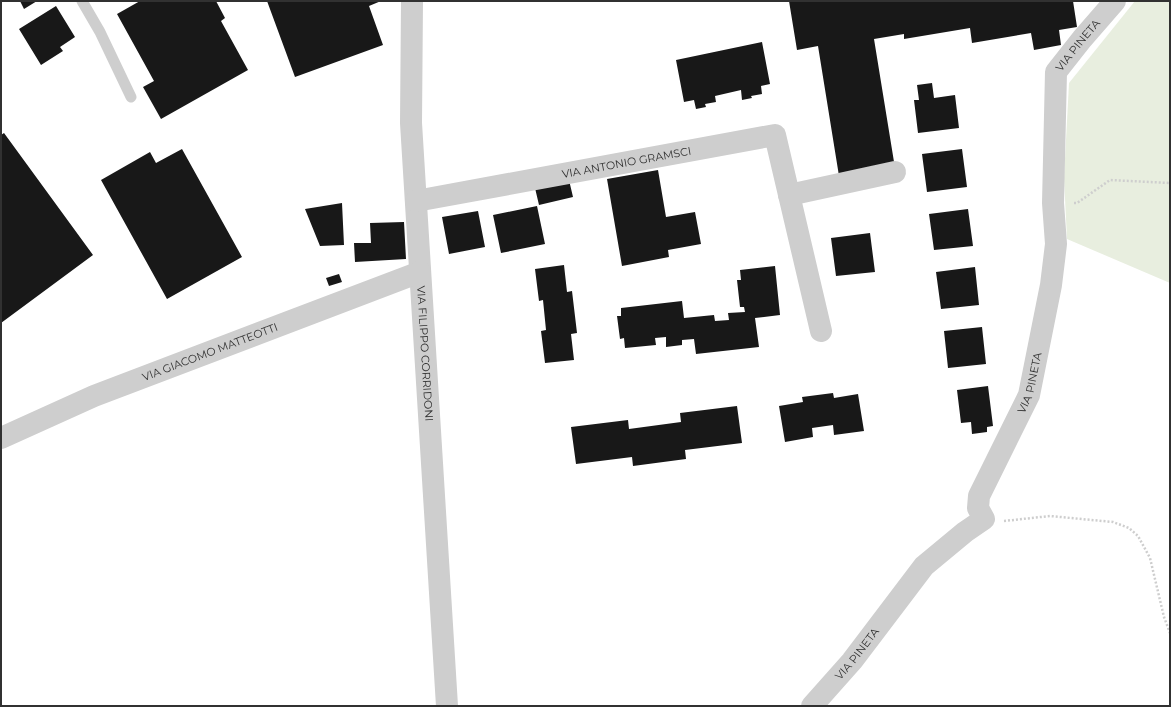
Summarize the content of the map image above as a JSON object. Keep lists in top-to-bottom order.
{
  "streets": {
    "street": [
      "VIA PINETA",
      "VIA ANTONIO GRAMSCI",
      "VIA GIACOMO MATTEOTTI",
      "VIA FILIPPO CORRIDONI"
    ]
  },
  "crossings": [
    ["VIA ANTONIO GRAMSCI", "VIA FILIPPO CORRIDONI"],
    ["VIA GIACOMO MATTEOTTI", "VIA FILIPPO CORRIDONI"]
  ]
}
